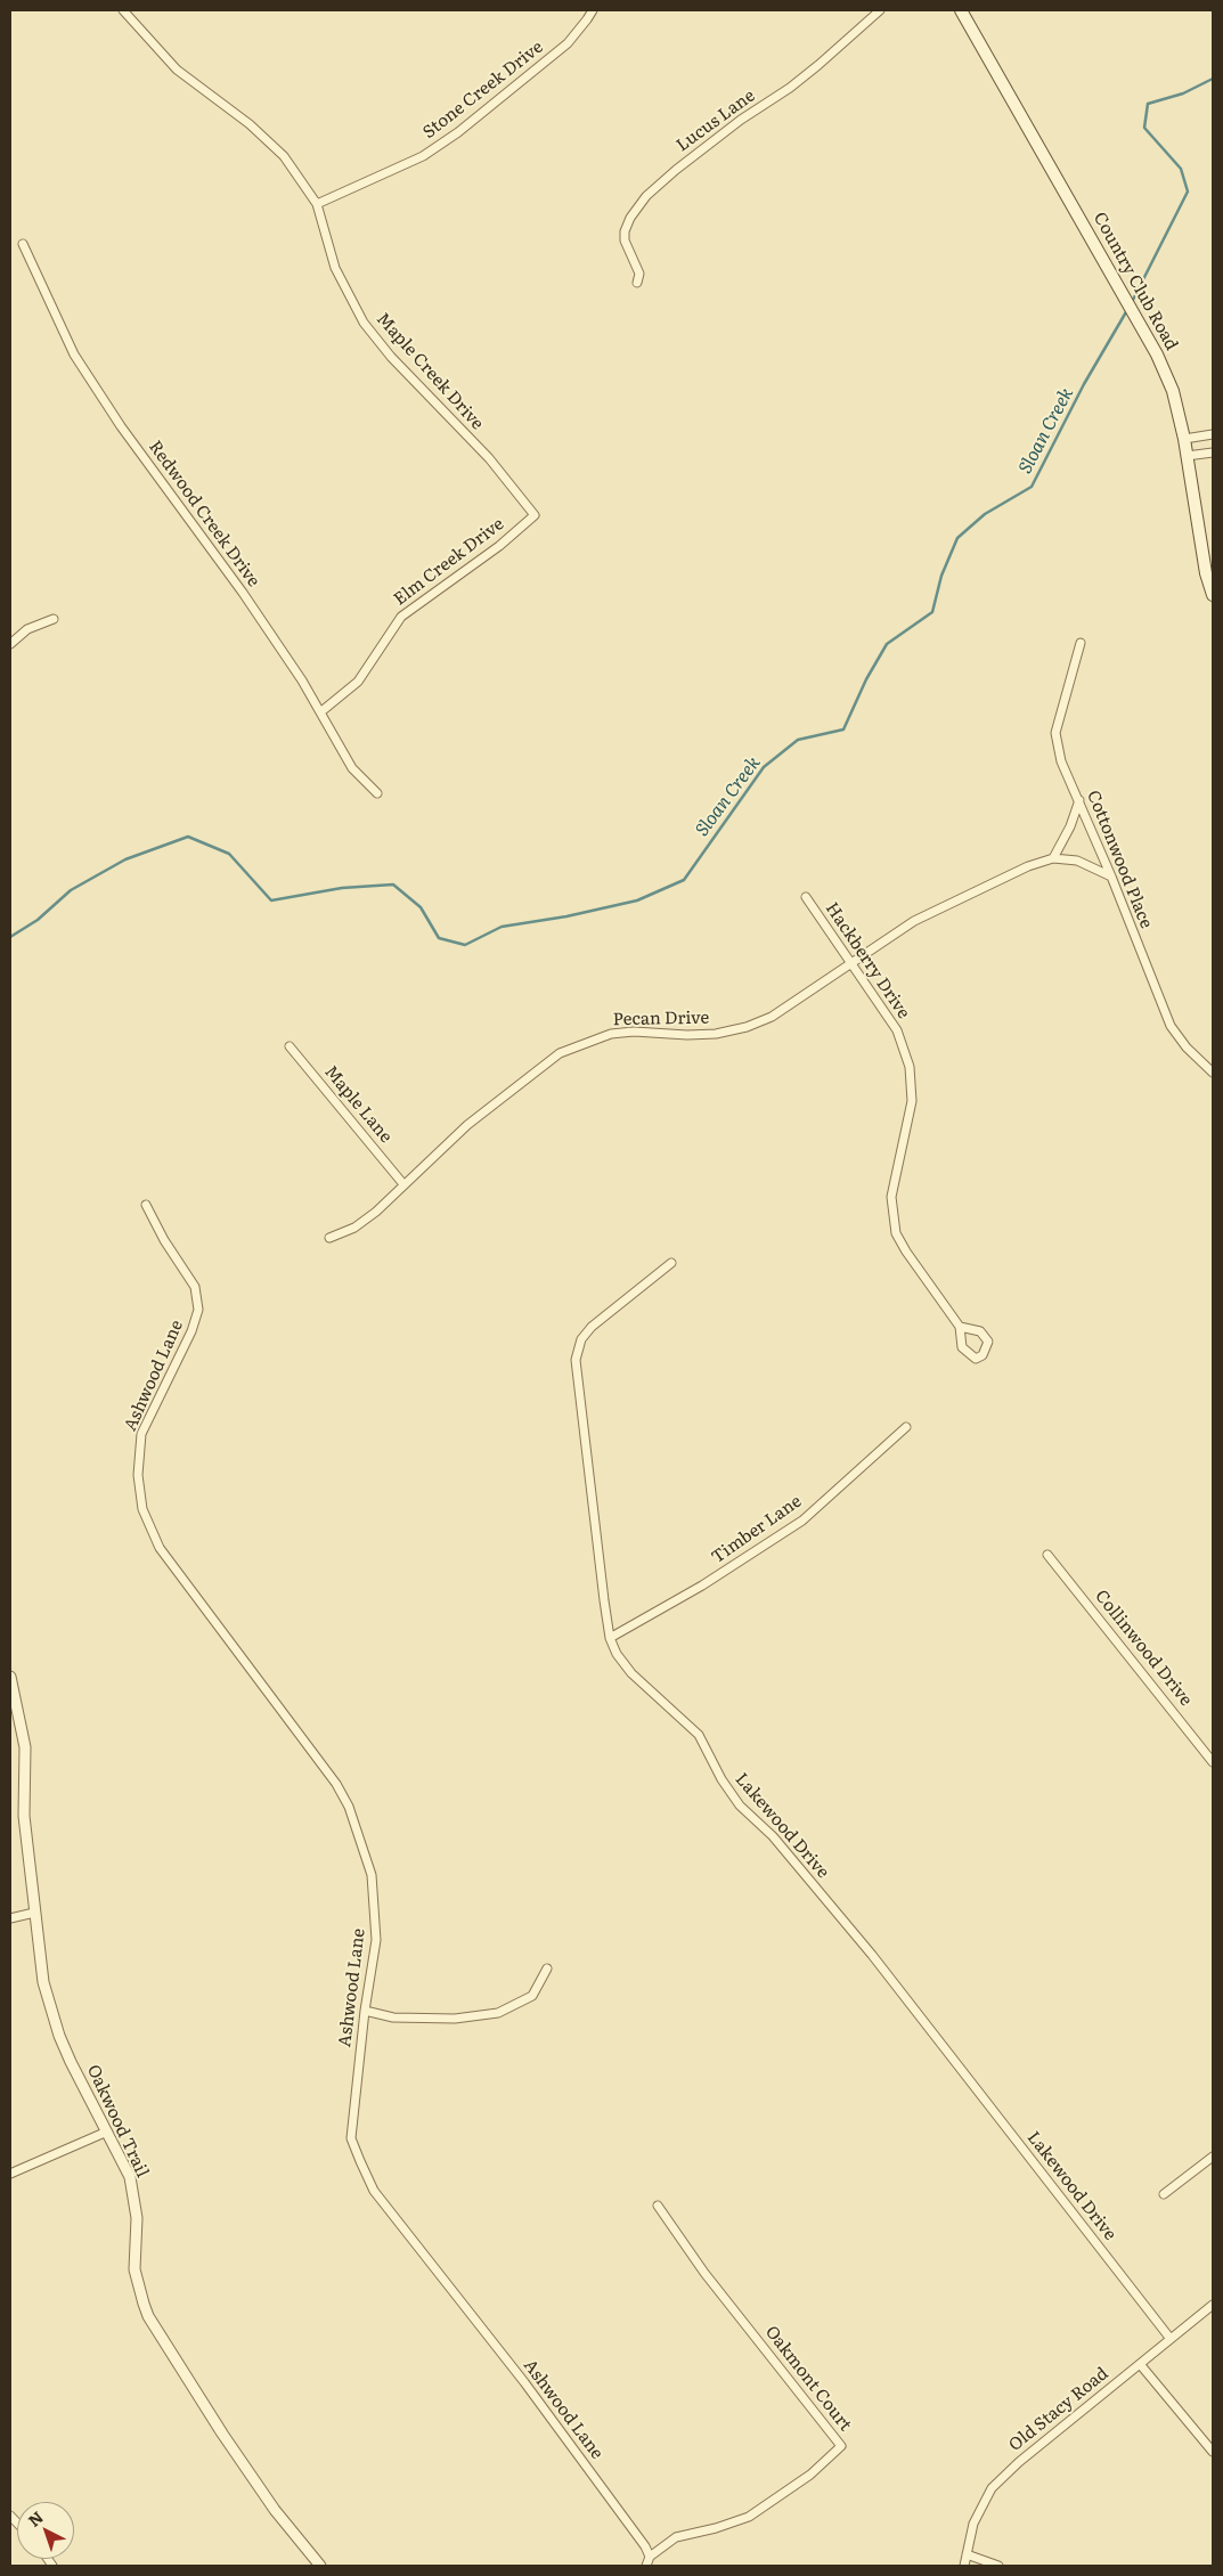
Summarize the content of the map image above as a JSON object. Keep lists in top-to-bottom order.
{
  "streets": {
    "main road": ["Country Club Road"],
    "street": [
      "Stone Creek Drive",
      "Lucus Lane",
      "Maple Creek Drive",
      "Redwood Creek Drive",
      "Elm Creek Drive",
      "Cottonwood Place",
      "Hackberry Drive",
      "Pecan Drive",
      "Maple Lane",
      "Ashwood Lane",
      "Timber Lane",
      "Collinwood Drive",
      "Lakewood Drive",
      "Oakwood Trail",
      "Oakmont Court",
      "Old Stacy Road"
    ]
  },
  "crossings": [
    ["Stone Creek Drive", "Maple Creek Drive"],
    ["Maple Creek Drive", "Elm Creek Drive"],
    ["Redwood Creek Drive", "Elm Creek Drive"],
    ["Cottonwood Place", "Pecan Drive"],
    ["Hackberry Drive", "Pecan Drive"],
    ["Pecan Drive", "Maple Lane"],
    ["Ashwood Lane", "Oakmont Court"],
    ["Timber Lane", "Lakewood Drive"],
    ["Lakewood Drive", "Old Stacy Road"]
  ],
  "water": ["Sloan Creek"],
  "north": "top left"
}
